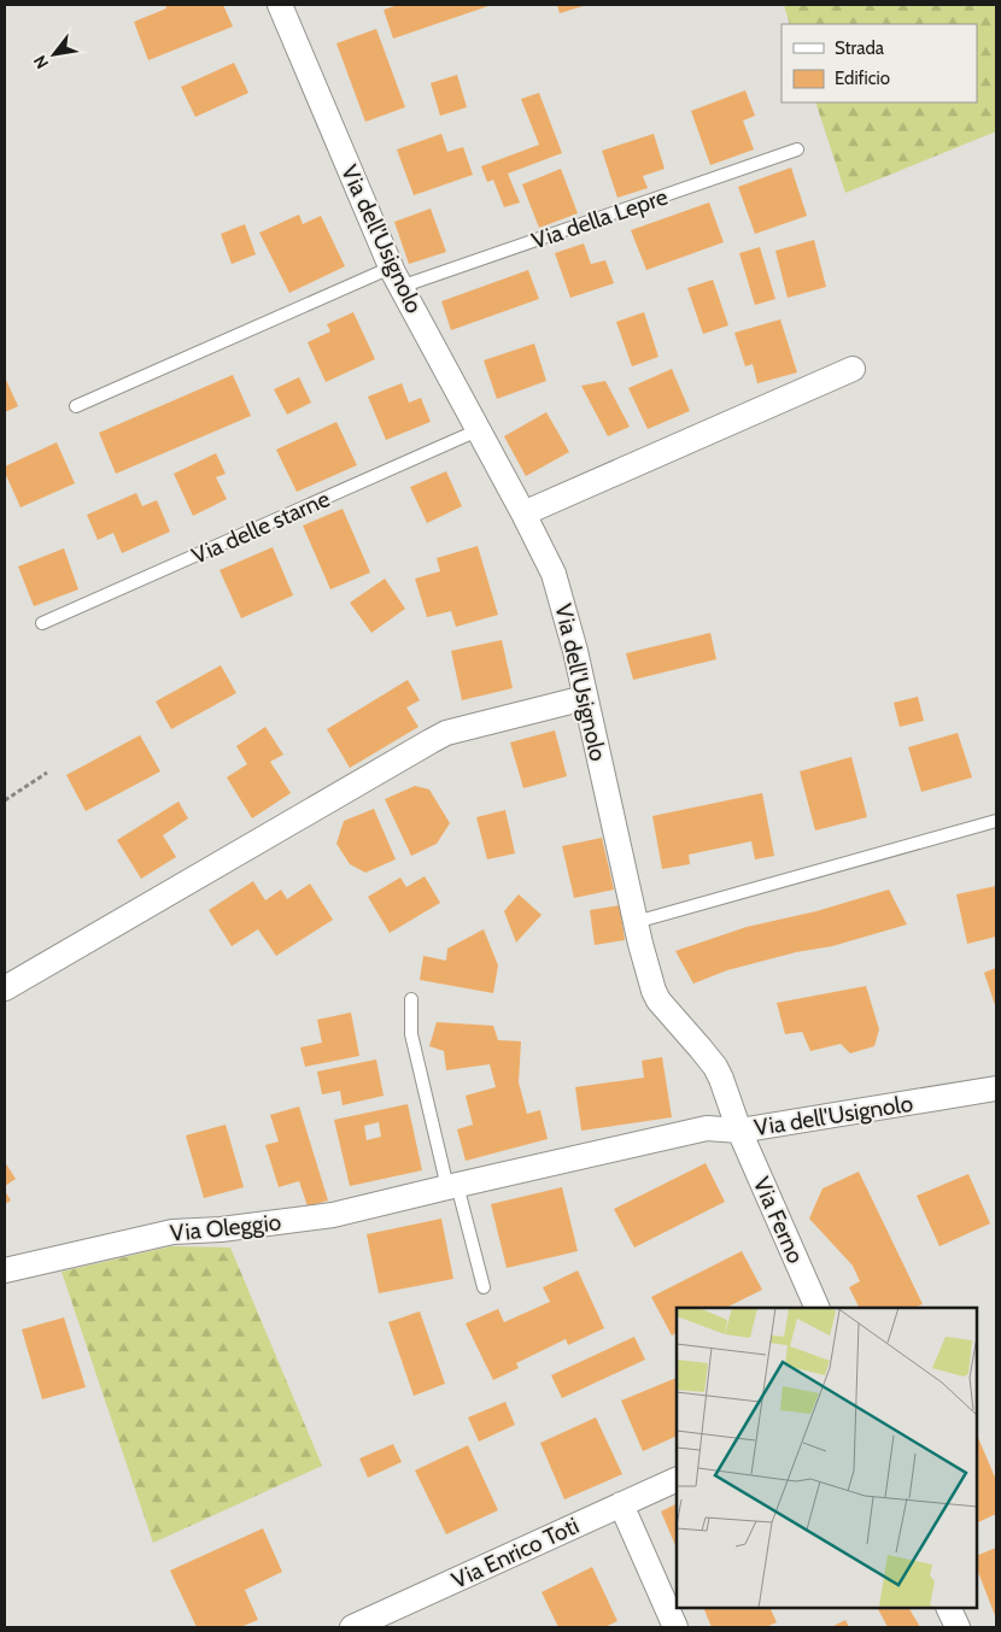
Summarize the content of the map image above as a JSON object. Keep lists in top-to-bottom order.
{
  "streets": {
    "street": [
      "Via dell'Usignolo",
      "Via Ferno",
      "Via Oleggio",
      "Via Enrico Toti"
    ],
    "lane": ["Via della Lepre", "Via delle starne"]
  },
  "crossings": [
    ["Via della Lepre", "Via dell'Usignolo"],
    ["Via dell'Usignolo", "Via delle starne"],
    ["Via dell'Usignolo", "Via Ferno"],
    ["Via dell'Usignolo", "Via Oleggio"],
    ["Via Ferno", "Via Oleggio"]
  ],
  "legend": ["Strada", "Edificio"],
  "north": "bottom left"
}
